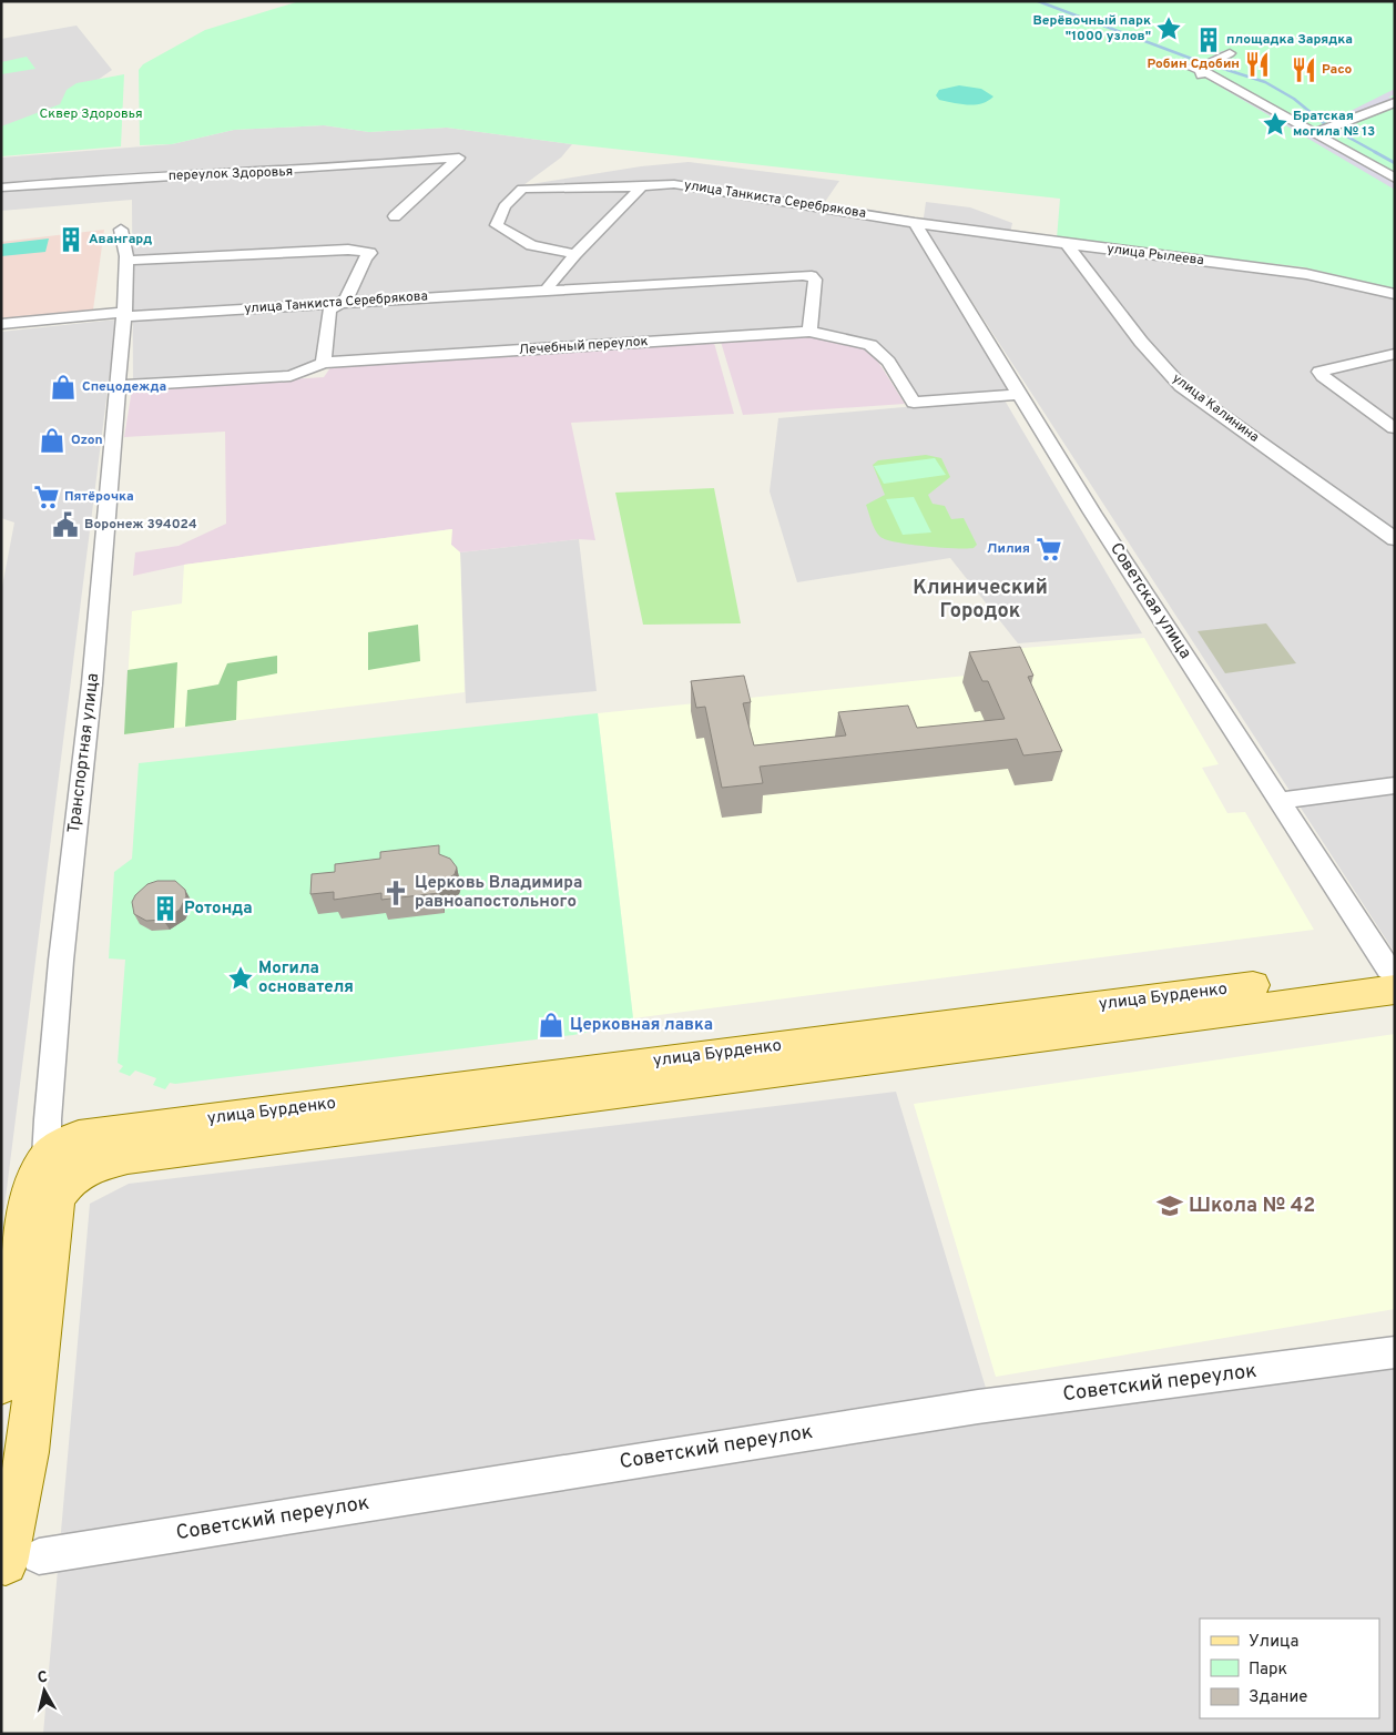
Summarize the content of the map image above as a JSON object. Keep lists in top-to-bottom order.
{
  "streets": {
    "main road": ["улица Бурденко"],
    "street": [
      "переулок Здоровья",
      "улица Танкиста Серебрякова",
      "улица Рылеева",
      "Лечебный переулок",
      "улица Калинина",
      "Советская улица",
      "Транспортная улица",
      "Советский переулок"
    ]
  },
  "crossings": [
    ["улица Танкиста Серебрякова", "улица Рылеева"],
    ["улица Танкиста Серебрякова", "Лечебный переулок"],
    ["улица Танкиста Серебрякова", "Советская улица"],
    ["улица Танкиста Серебрякова", "Транспортная улица"],
    ["улица Рылеева", "улица Калинина"],
    ["улица Рылеева", "Советская улица"],
    ["Лечебный переулок", "Советская улица"],
    ["Лечебный переулок", "Транспортная улица"],
    ["Советская улица", "улица Бурденко"],
    ["Транспортная улица", "улица Бурденко"]
  ],
  "districts": ["Клинический Городок"],
  "parks": ["Сквер Здоровья"],
  "places": {
    "place": ["Верёвочный парк \"1000 узлов\"", "Братская могила № 13", "Могила основателя"],
    "building": ["площадка Зарядка", "Авангард", "Ротонда"],
    "restaurant": ["Робин Сдобин", "Paco"],
    "shop": ["Спецодежда", "Ozon", "Церковная лавка"],
    "supermarket": ["Пятёрочка", "Лилия"],
    "public building": ["Воронеж 394024"],
    "church": ["Церковь Владимира равноапостольного"],
    "school or university": ["Школа № 42"]
  },
  "legend": ["Улица", "Парк", "Здание"],
  "north": "top"
}
